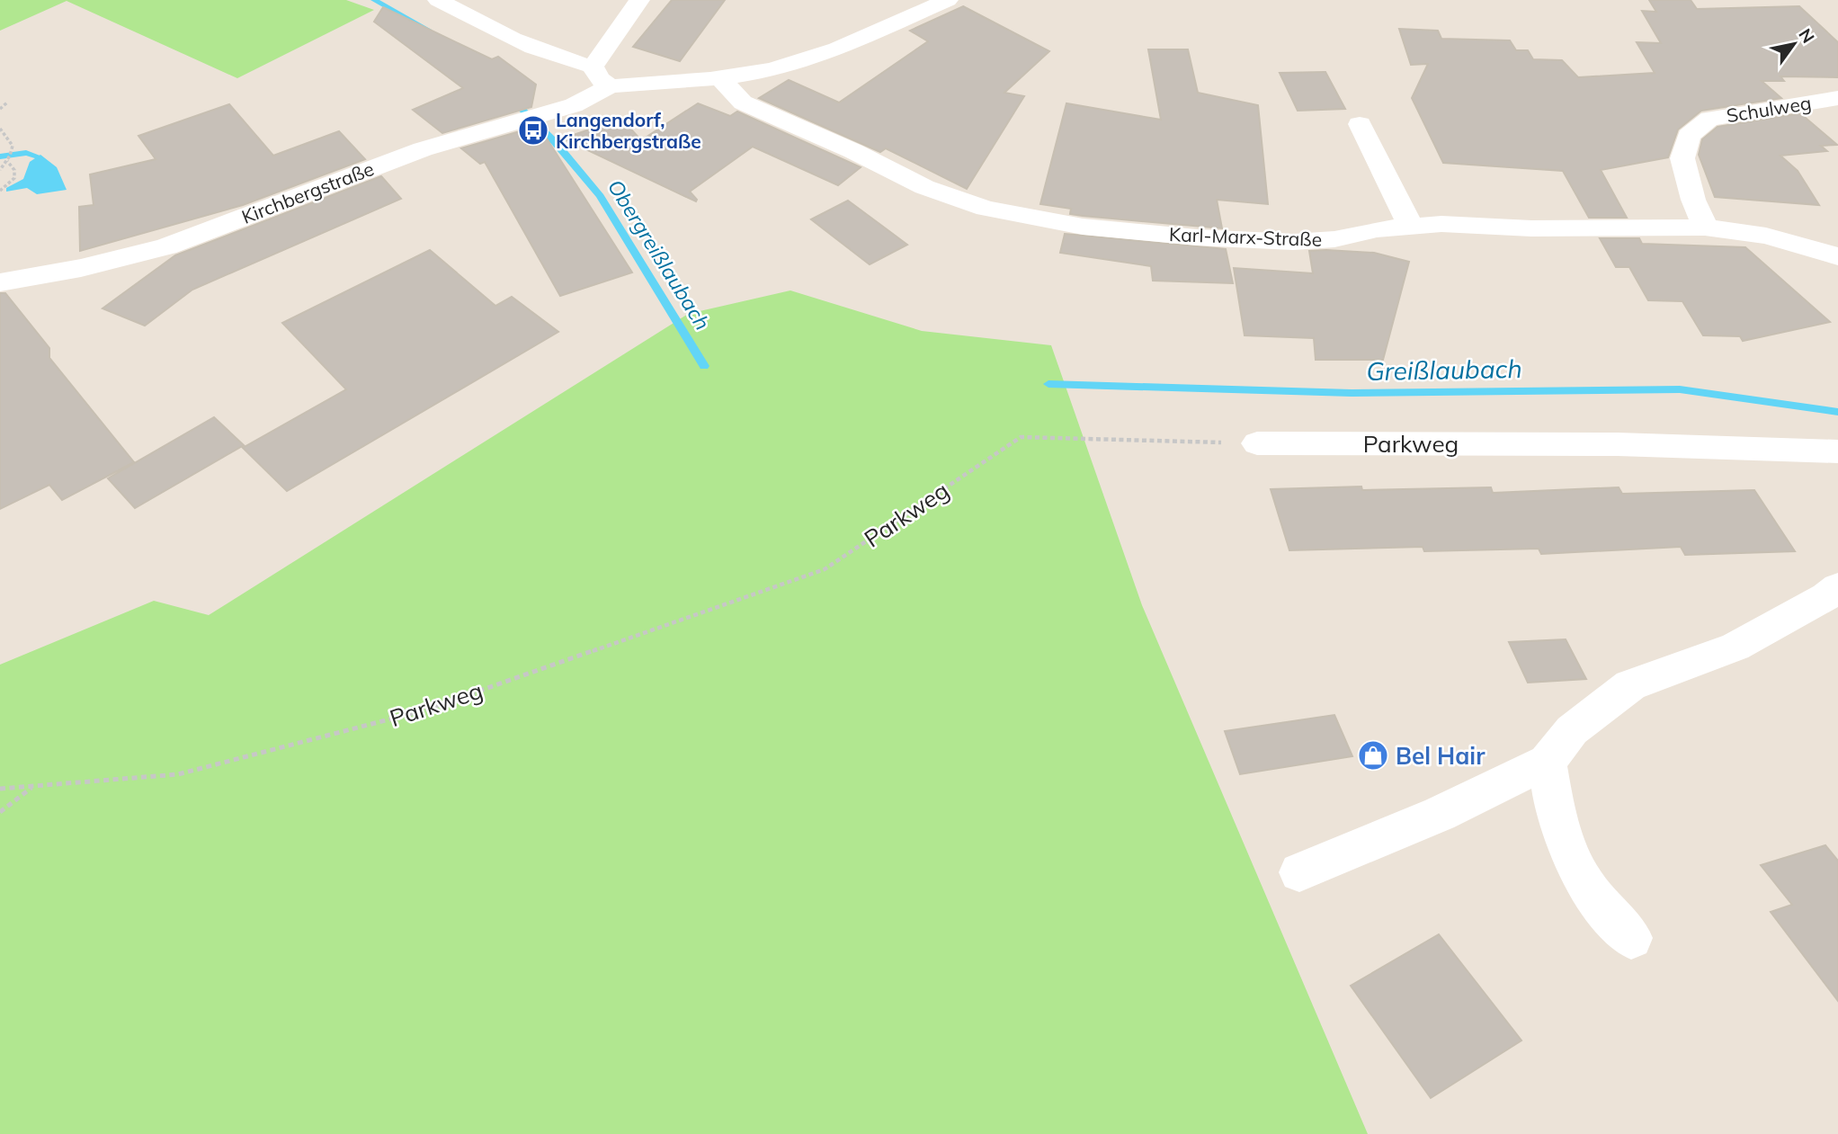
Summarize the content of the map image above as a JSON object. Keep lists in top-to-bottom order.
{
  "streets": {
    "street": [
      "Schulweg",
      "Kirchbergstraße",
      "Karl-Marx-Straße",
      "Parkweg"
    ]
  },
  "crossings": [
    ["Schulweg", "Karl-Marx-Straße"]
  ],
  "water": ["Obergreißlaubach", "Greißlaubach"],
  "places": {
    "bus stop": ["Langendorf, Kirchbergstraße"],
    "shop": ["Bel Hair"]
  },
  "north": "top right"
}
